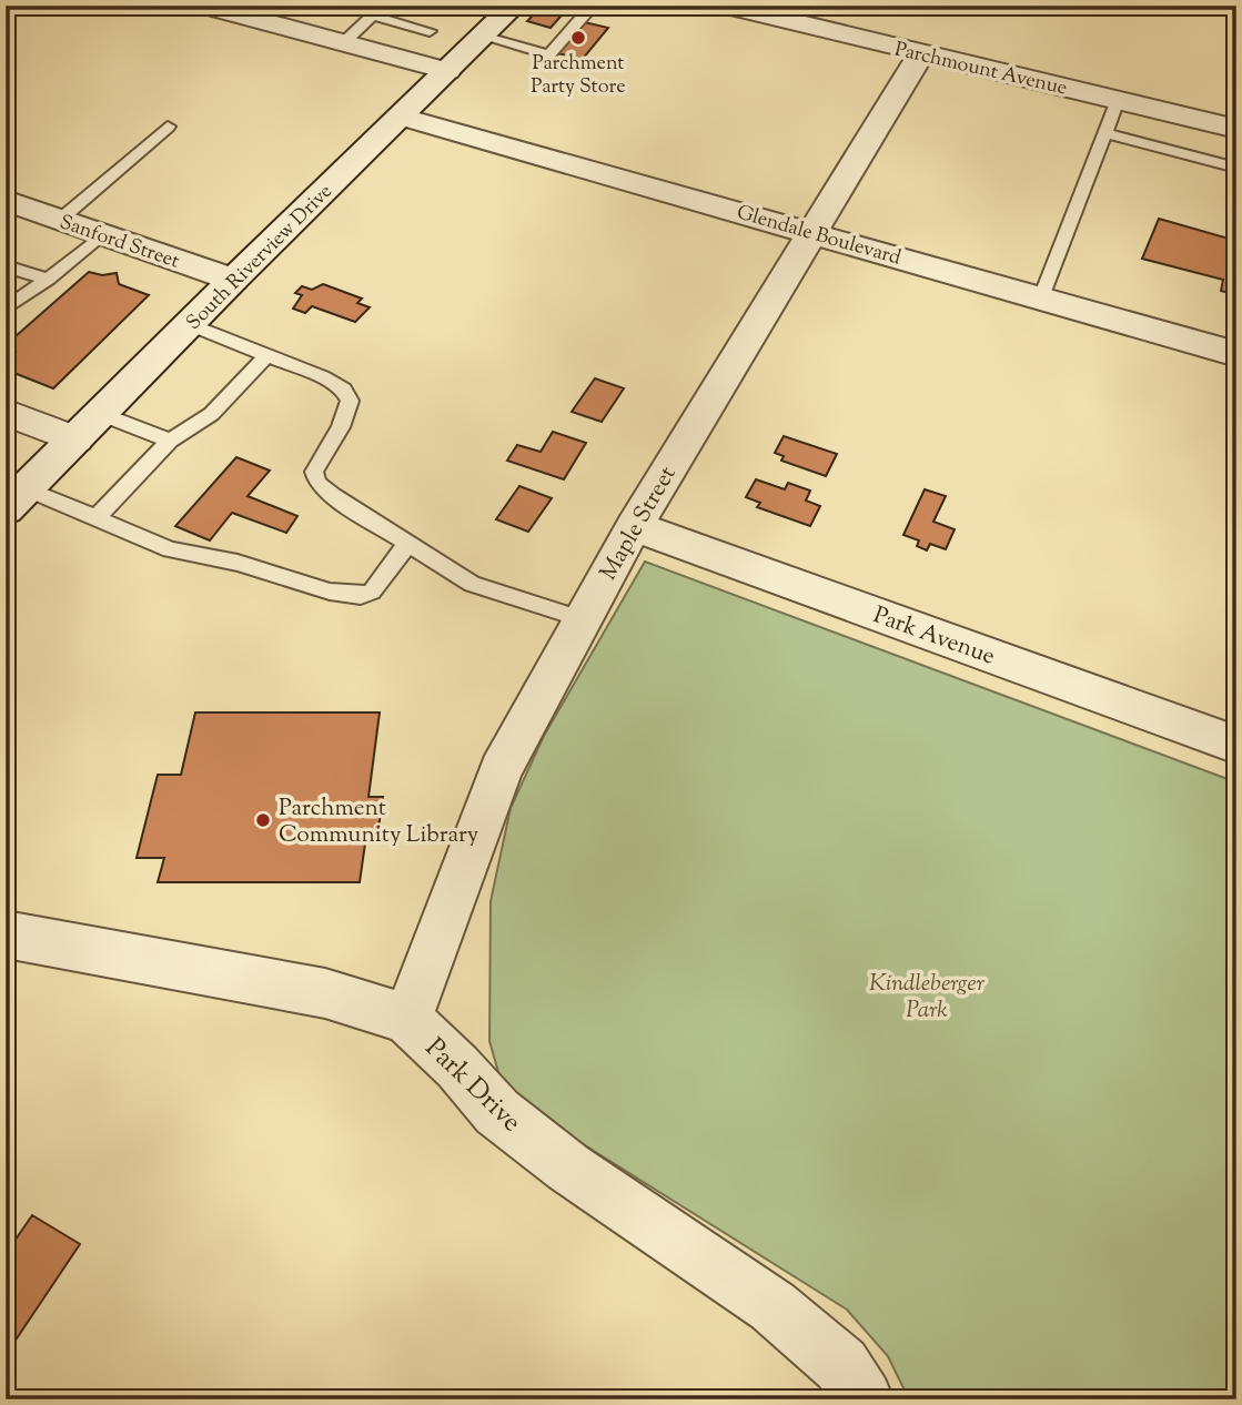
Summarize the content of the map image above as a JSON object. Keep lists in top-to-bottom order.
{
  "streets": {
    "street": [
      "Parchmount Avenue",
      "Glendale Boulevard",
      "Sanford Street",
      "South Riverview Drive",
      "Maple Street",
      "Park Avenue",
      "Park Drive"
    ]
  },
  "crossings": [
    ["Parchmount Avenue", "Maple Street"],
    ["Glendale Boulevard", "South Riverview Drive"],
    ["Glendale Boulevard", "Maple Street"],
    ["Sanford Street", "South Riverview Drive"],
    ["Maple Street", "Park Avenue"],
    ["Maple Street", "Park Drive"]
  ],
  "parks": ["Kindleberger Park"],
  "places": ["Parchment Party Store", "Parchment Community Library"]
}
